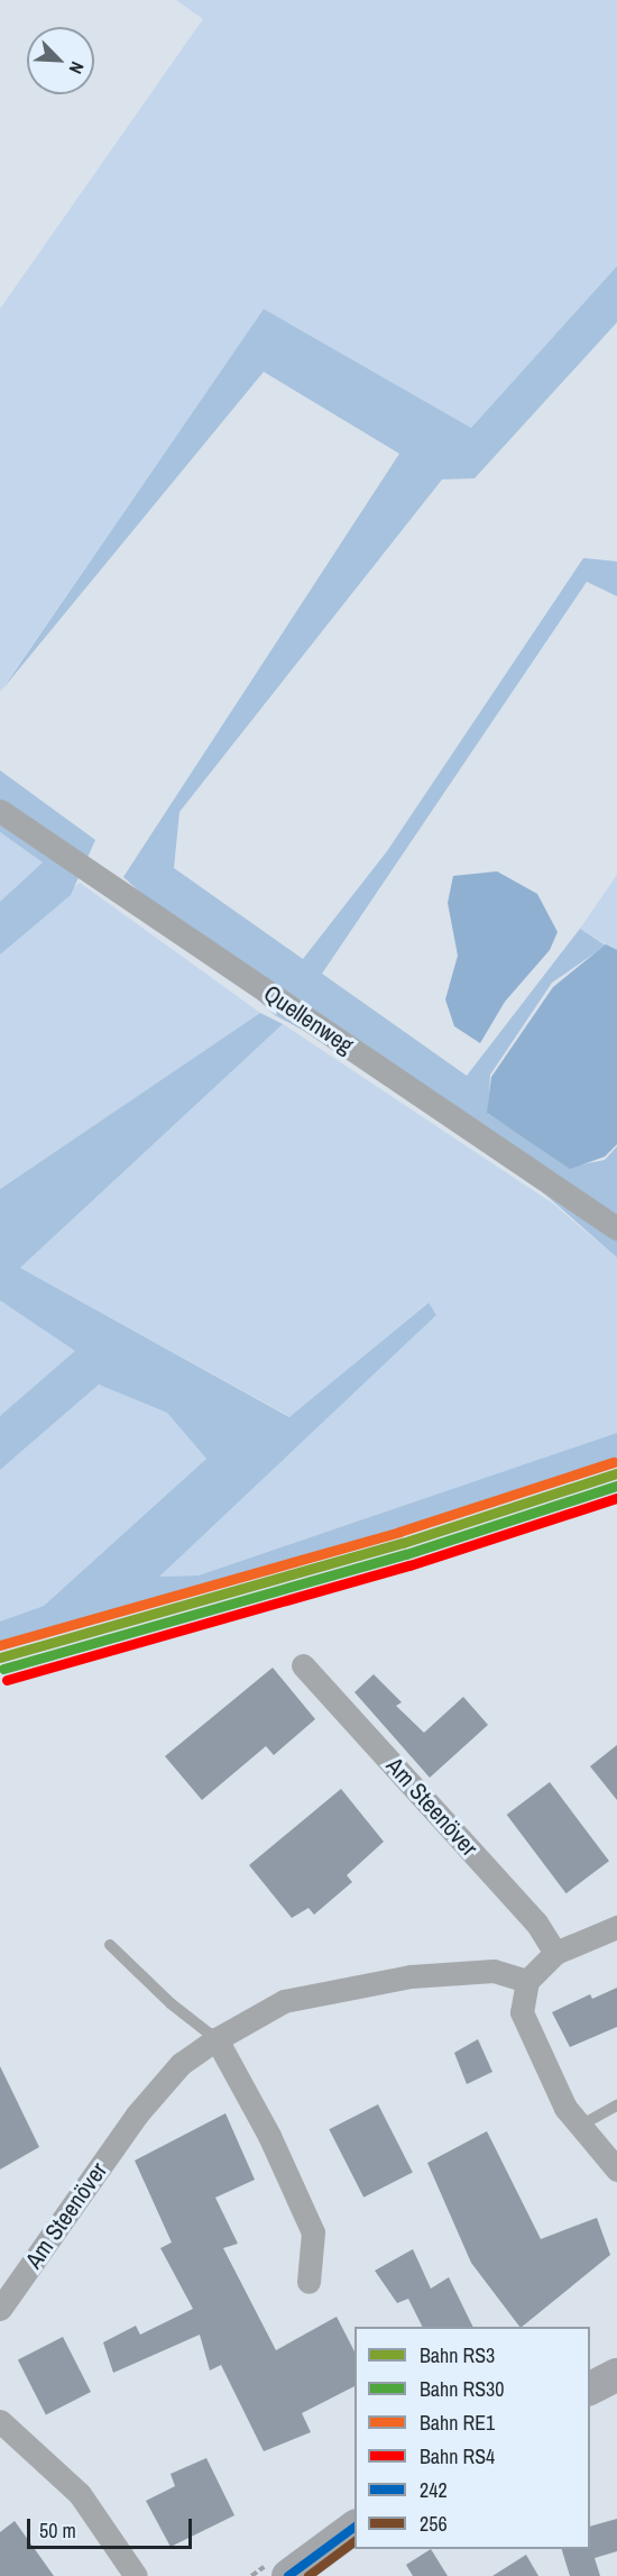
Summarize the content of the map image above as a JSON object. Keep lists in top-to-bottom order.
{
  "streets": {
    "street": ["Quellenweg", "Am Steenöver"]
  },
  "lines": [
    "rail line RE1",
    "rail line RS3",
    "rail line RS30",
    "rail line RS4",
    "transit line 242",
    "transit line 256"
  ],
  "legend": [
    "Bahn RS3",
    "Bahn RS30",
    "Bahn RE1",
    "Bahn RS4",
    "242",
    "256"
  ],
  "scale_bar": "50 m",
  "north": "bottom right"
}
